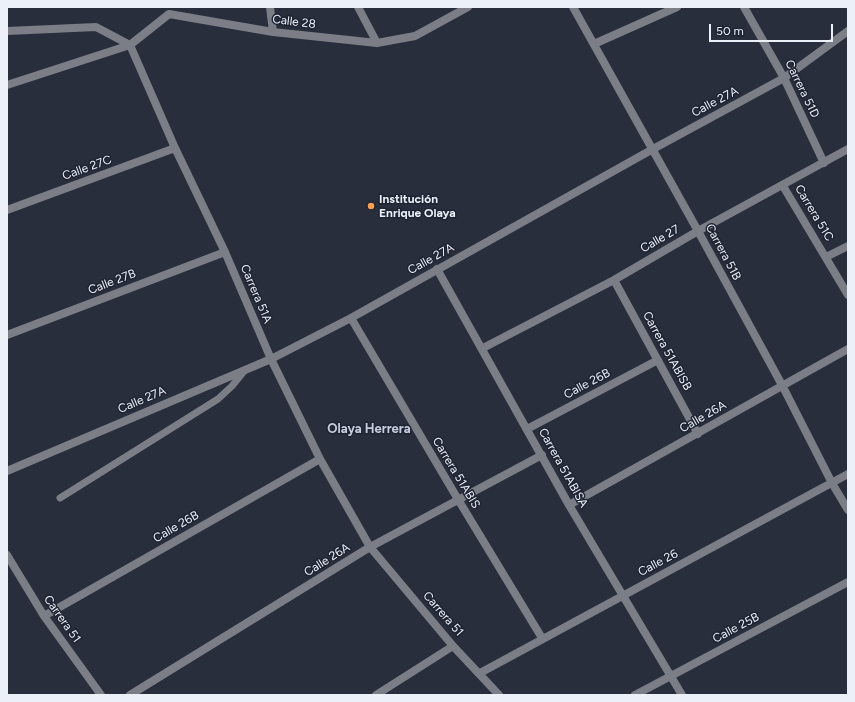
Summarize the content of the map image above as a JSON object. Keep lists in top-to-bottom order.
{
  "streets": {
    "street": [
      "Calle 28",
      "Carrera 51D",
      "Calle 27A",
      "Calle 27C",
      "Carrera 51C",
      "Calle 27",
      "Carrera 51B",
      "Calle 27B",
      "Carrera 51A",
      "Carrera 51ABISB",
      "Calle 26B",
      "Calle 26A",
      "Carrera 51ABISA",
      "Carrera 51ABIS",
      "Calle 26",
      "Carrera 51",
      "Calle 25B"
    ]
  },
  "crossings": [
    ["Calle 28", "Carrera 51A"],
    ["Carrera 51D", "Calle 27A"],
    ["Carrera 51D", "Calle 27"],
    ["Calle 27A", "Carrera 51B"],
    ["Calle 27A", "Carrera 51A"],
    ["Calle 27A", "Carrera 51ABISA"],
    ["Calle 27A", "Carrera 51ABIS"],
    ["Calle 27C", "Carrera 51A"],
    ["Carrera 51C", "Calle 27"],
    ["Calle 27", "Carrera 51B"],
    ["Calle 27", "Carrera 51ABISB"],
    ["Calle 27", "Carrera 51ABISA"],
    ["Carrera 51B", "Calle 26A"],
    ["Carrera 51B", "Calle 26"],
    ["Calle 27B", "Carrera 51A"],
    ["Carrera 51A", "Calle 26B"],
    ["Carrera 51A", "Calle 26A"],
    ["Carrera 51A", "Carrera 51"],
    ["Carrera 51ABISB", "Calle 26B"],
    ["Carrera 51ABISB", "Calle 26A"],
    ["Calle 26B", "Carrera 51ABISA"],
    ["Calle 26B", "Carrera 51"],
    ["Calle 26A", "Carrera 51ABISA"],
    ["Calle 26A", "Carrera 51ABIS"],
    ["Calle 26A", "Carrera 51"],
    ["Carrera 51ABISA", "Calle 26"],
    ["Carrera 51ABISA", "Calle 25B"],
    ["Carrera 51ABIS", "Calle 26"],
    ["Calle 26", "Carrera 51"]
  ],
  "districts": ["Olaya Herrera"],
  "places": ["Institución Enrique Olaya"],
  "scale_bar": "50 m"
}
